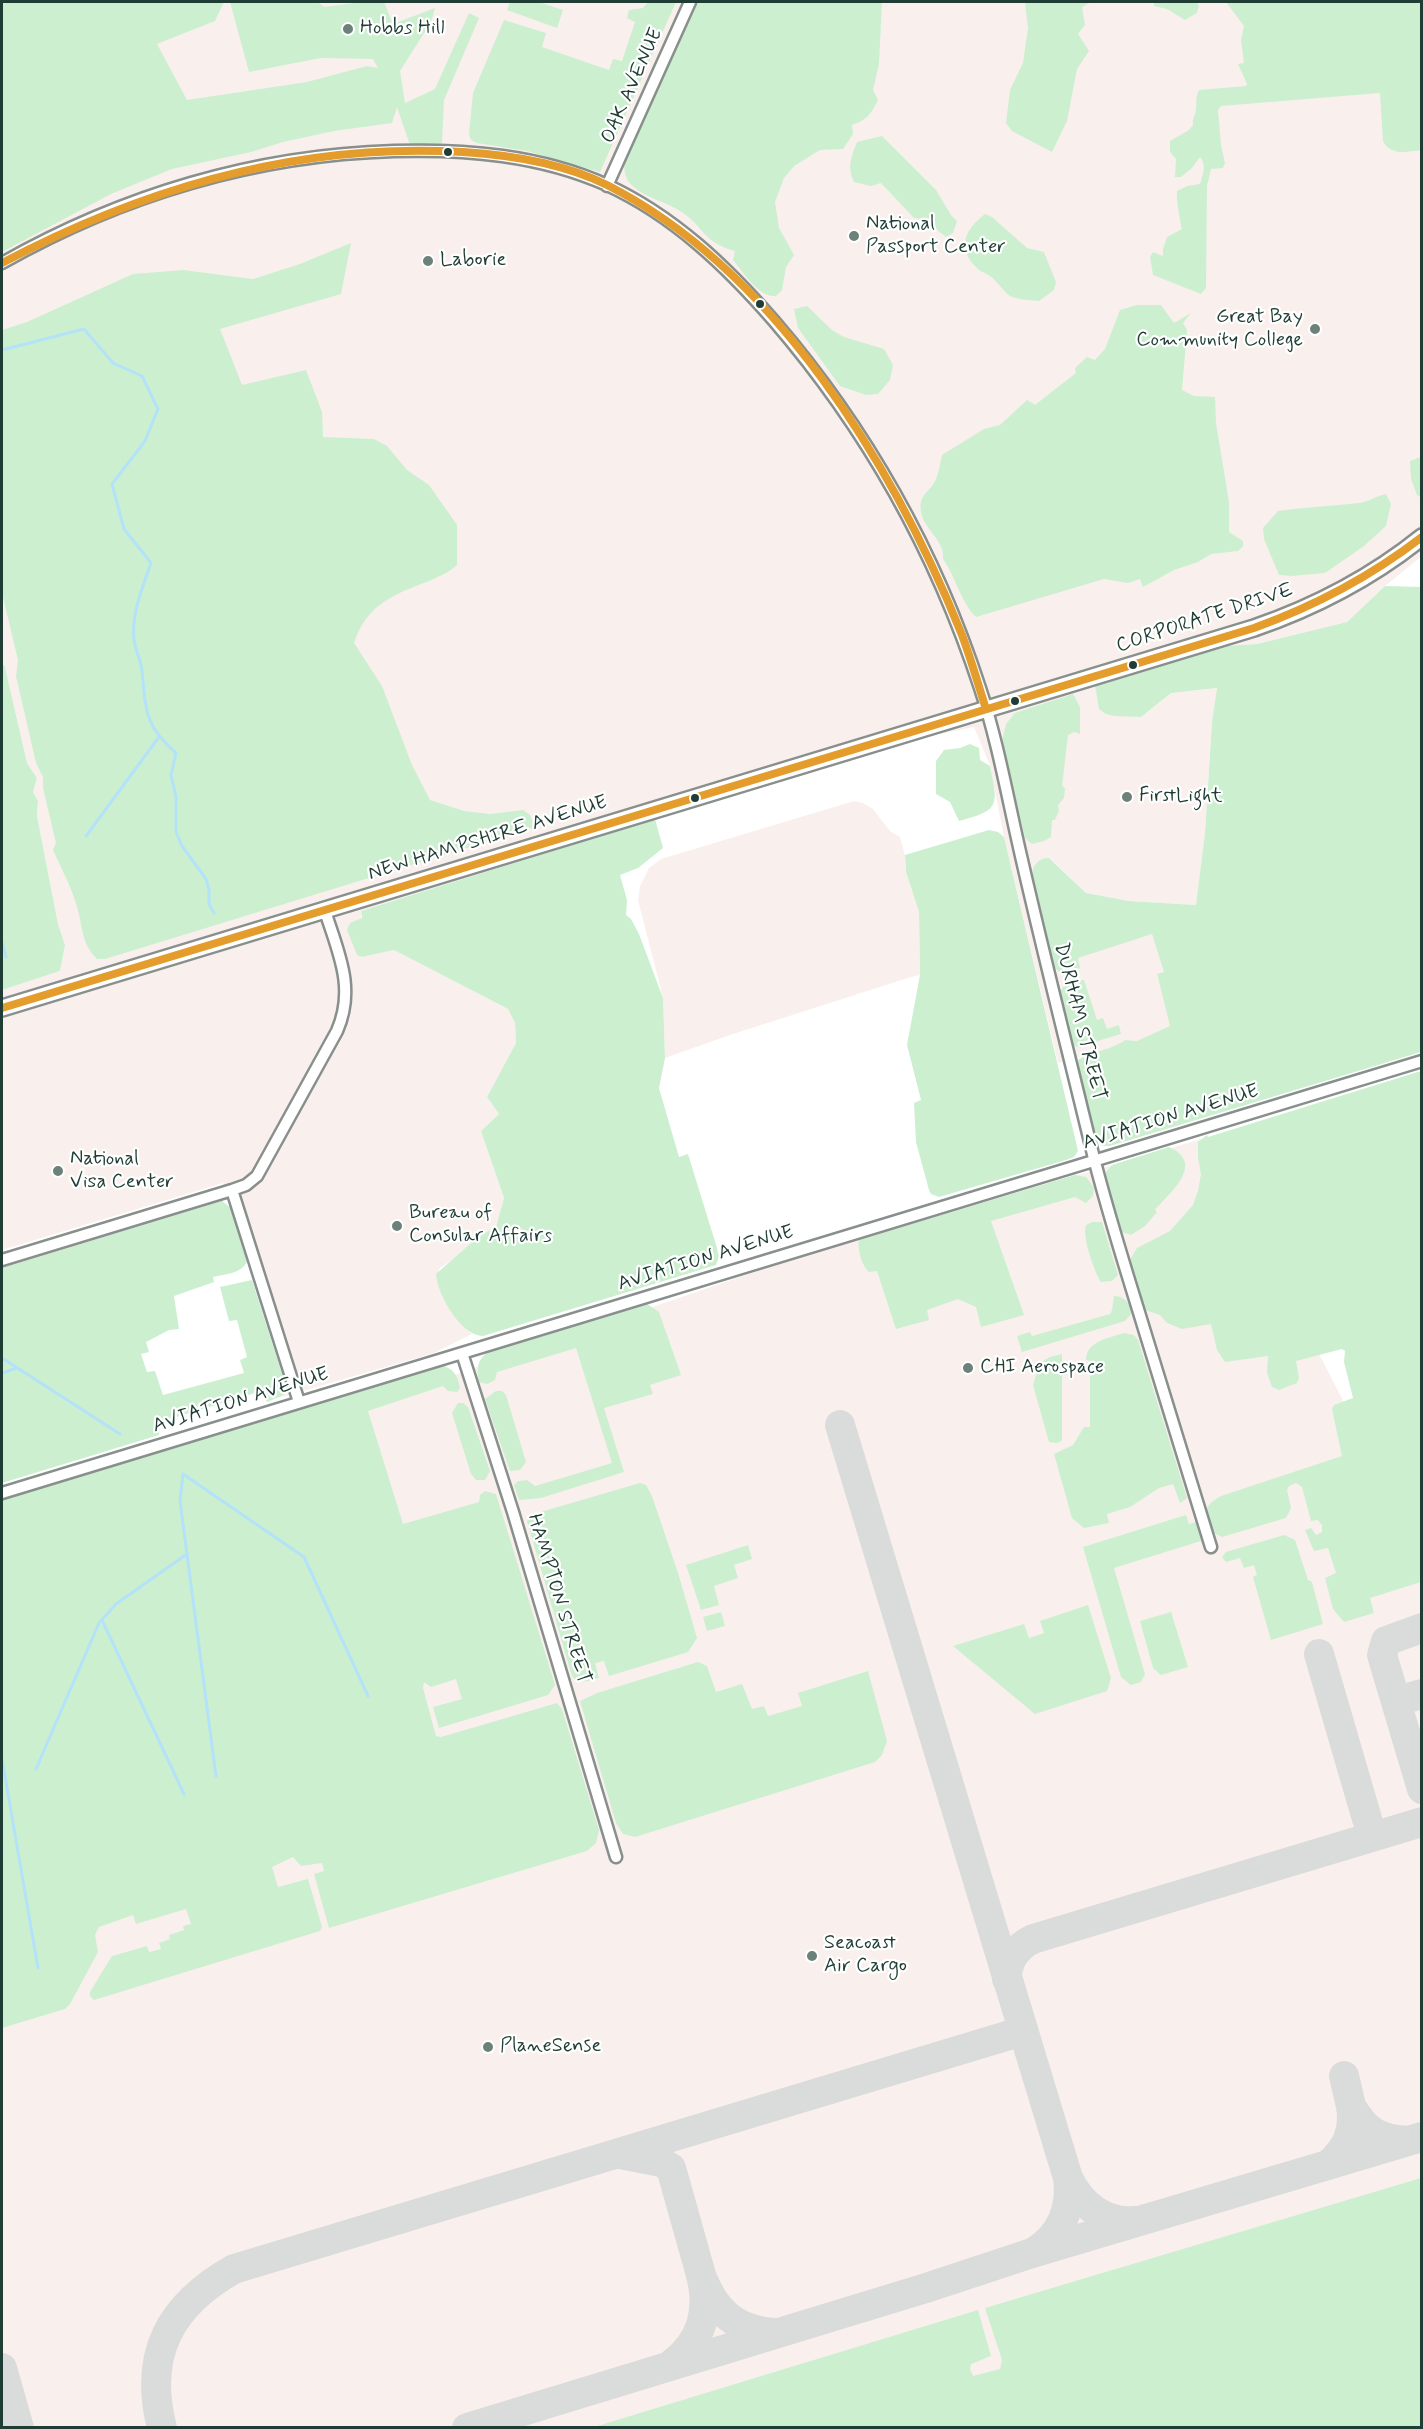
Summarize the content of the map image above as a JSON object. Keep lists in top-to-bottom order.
{
  "streets": {
    "street": [
      "OAK AVENUE",
      "CORPORATE DRIVE",
      "NEW HAMPSHIRE AVENUE",
      "DURHAM STREET",
      "AVIATION AVENUE",
      "HAMPTON STREET"
    ]
  },
  "crossings": [
    ["OAK AVENUE", "DURHAM STREET"],
    ["CORPORATE DRIVE", "NEW HAMPSHIRE AVENUE"],
    ["CORPORATE DRIVE", "DURHAM STREET"],
    ["NEW HAMPSHIRE AVENUE", "DURHAM STREET"],
    ["DURHAM STREET", "AVIATION AVENUE"],
    ["AVIATION AVENUE", "HAMPTON STREET"]
  ],
  "places": [
    "Hobbs Hill",
    "National Passport Center",
    "Laborie",
    "Great Bay Community College",
    "FirstLight",
    "National Visa Center",
    "Bureau of Consular Affairs",
    "CHI Aerospace",
    "Seacoast Air Cargo",
    "PlaneSense"
  ]
}
